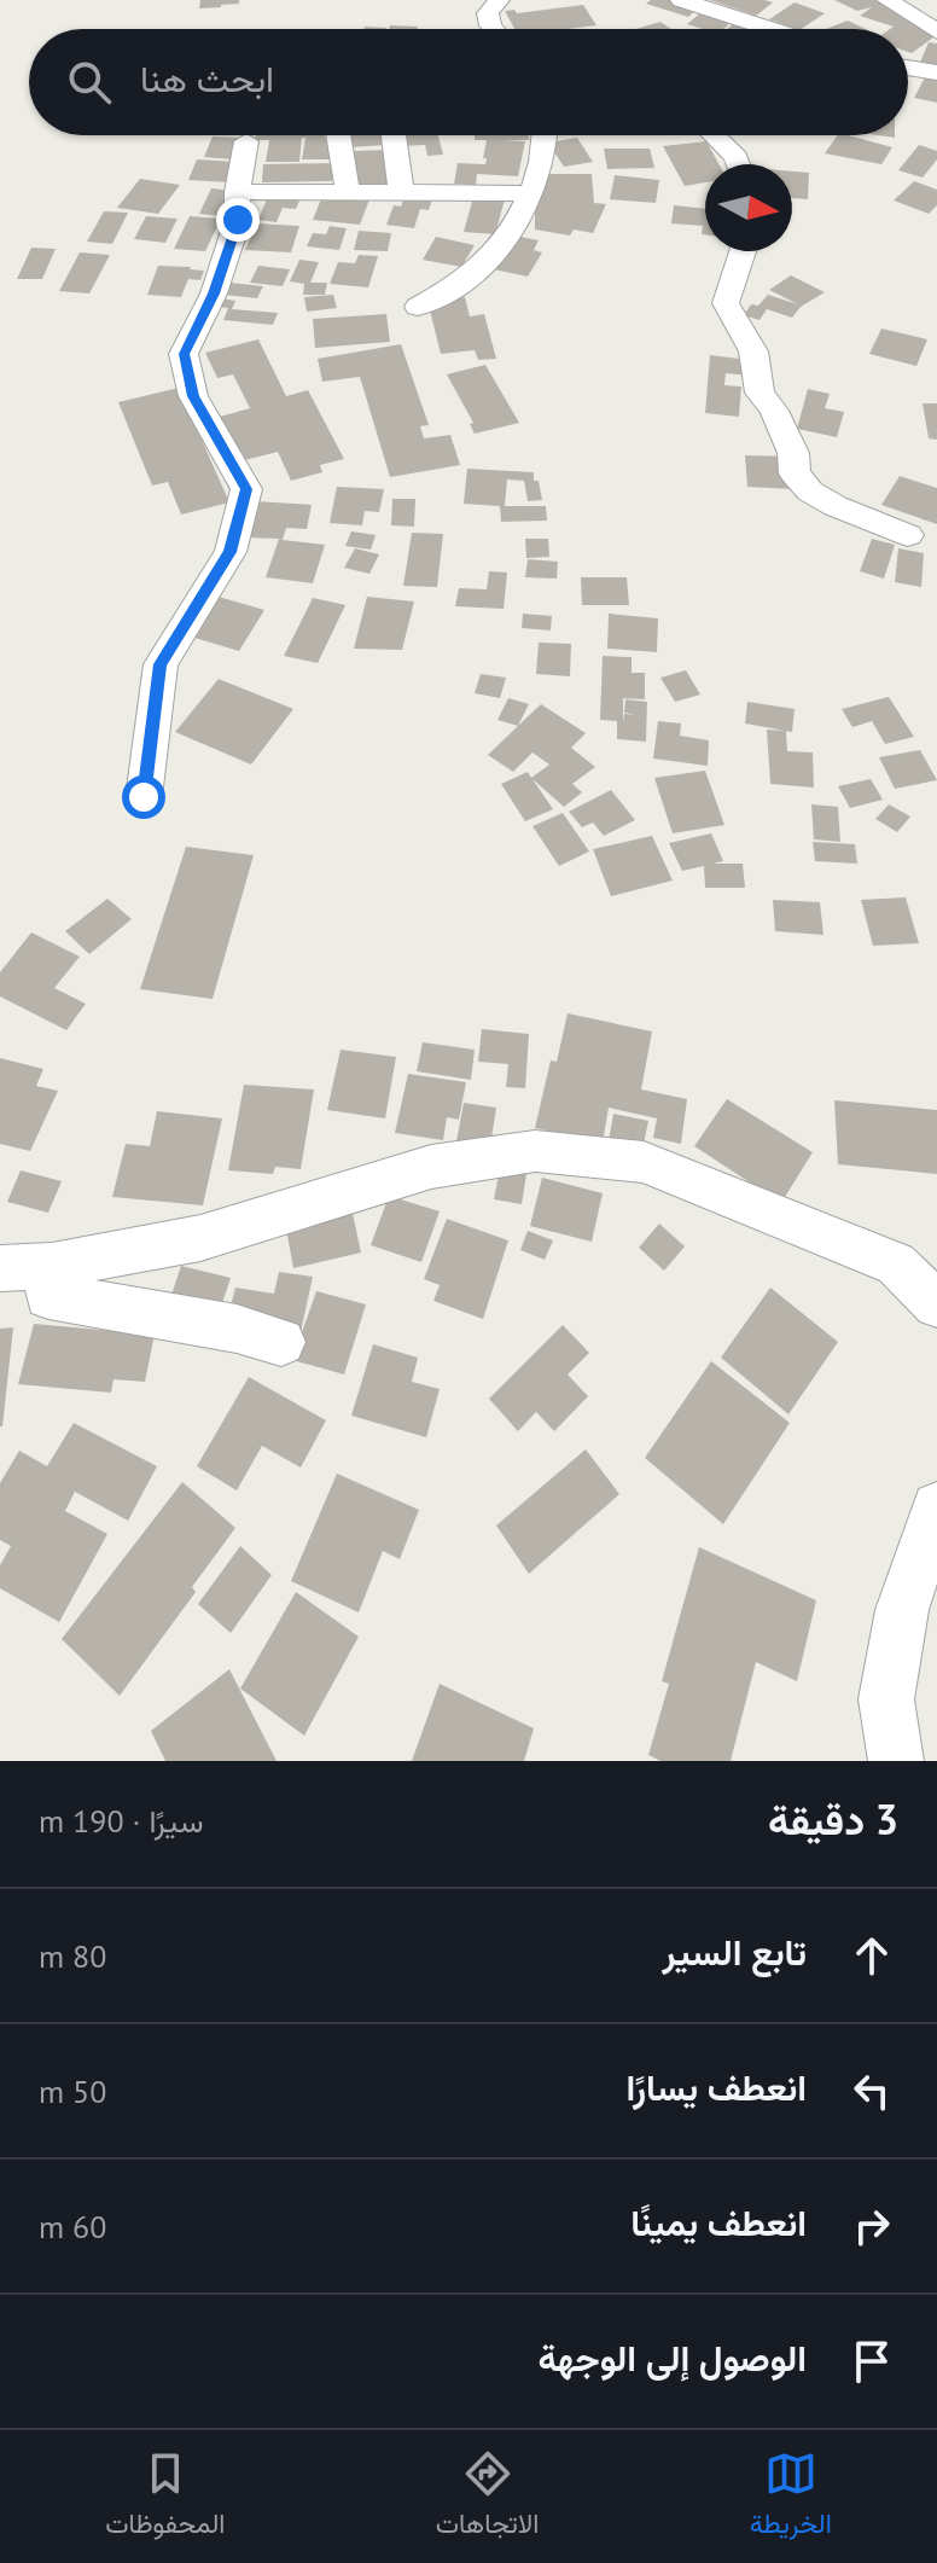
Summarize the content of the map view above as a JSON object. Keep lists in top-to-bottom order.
{
  "north": "right",
  "page": {
    "search": "ابحث هنا",
    "heading": ["3 دقيقة", "سيرًا · 190 m"],
    "list": [
      ["تابع السير", "80 m"],
      ["انعطف يسارًا", "50 m"],
      ["انعطف يمينًا", "60 m"],
      "الوصول إلى الوجهة"
    ],
    "nav": ["الخريطة", "الاتجاهات", "المحفوظات"]
  }
}
